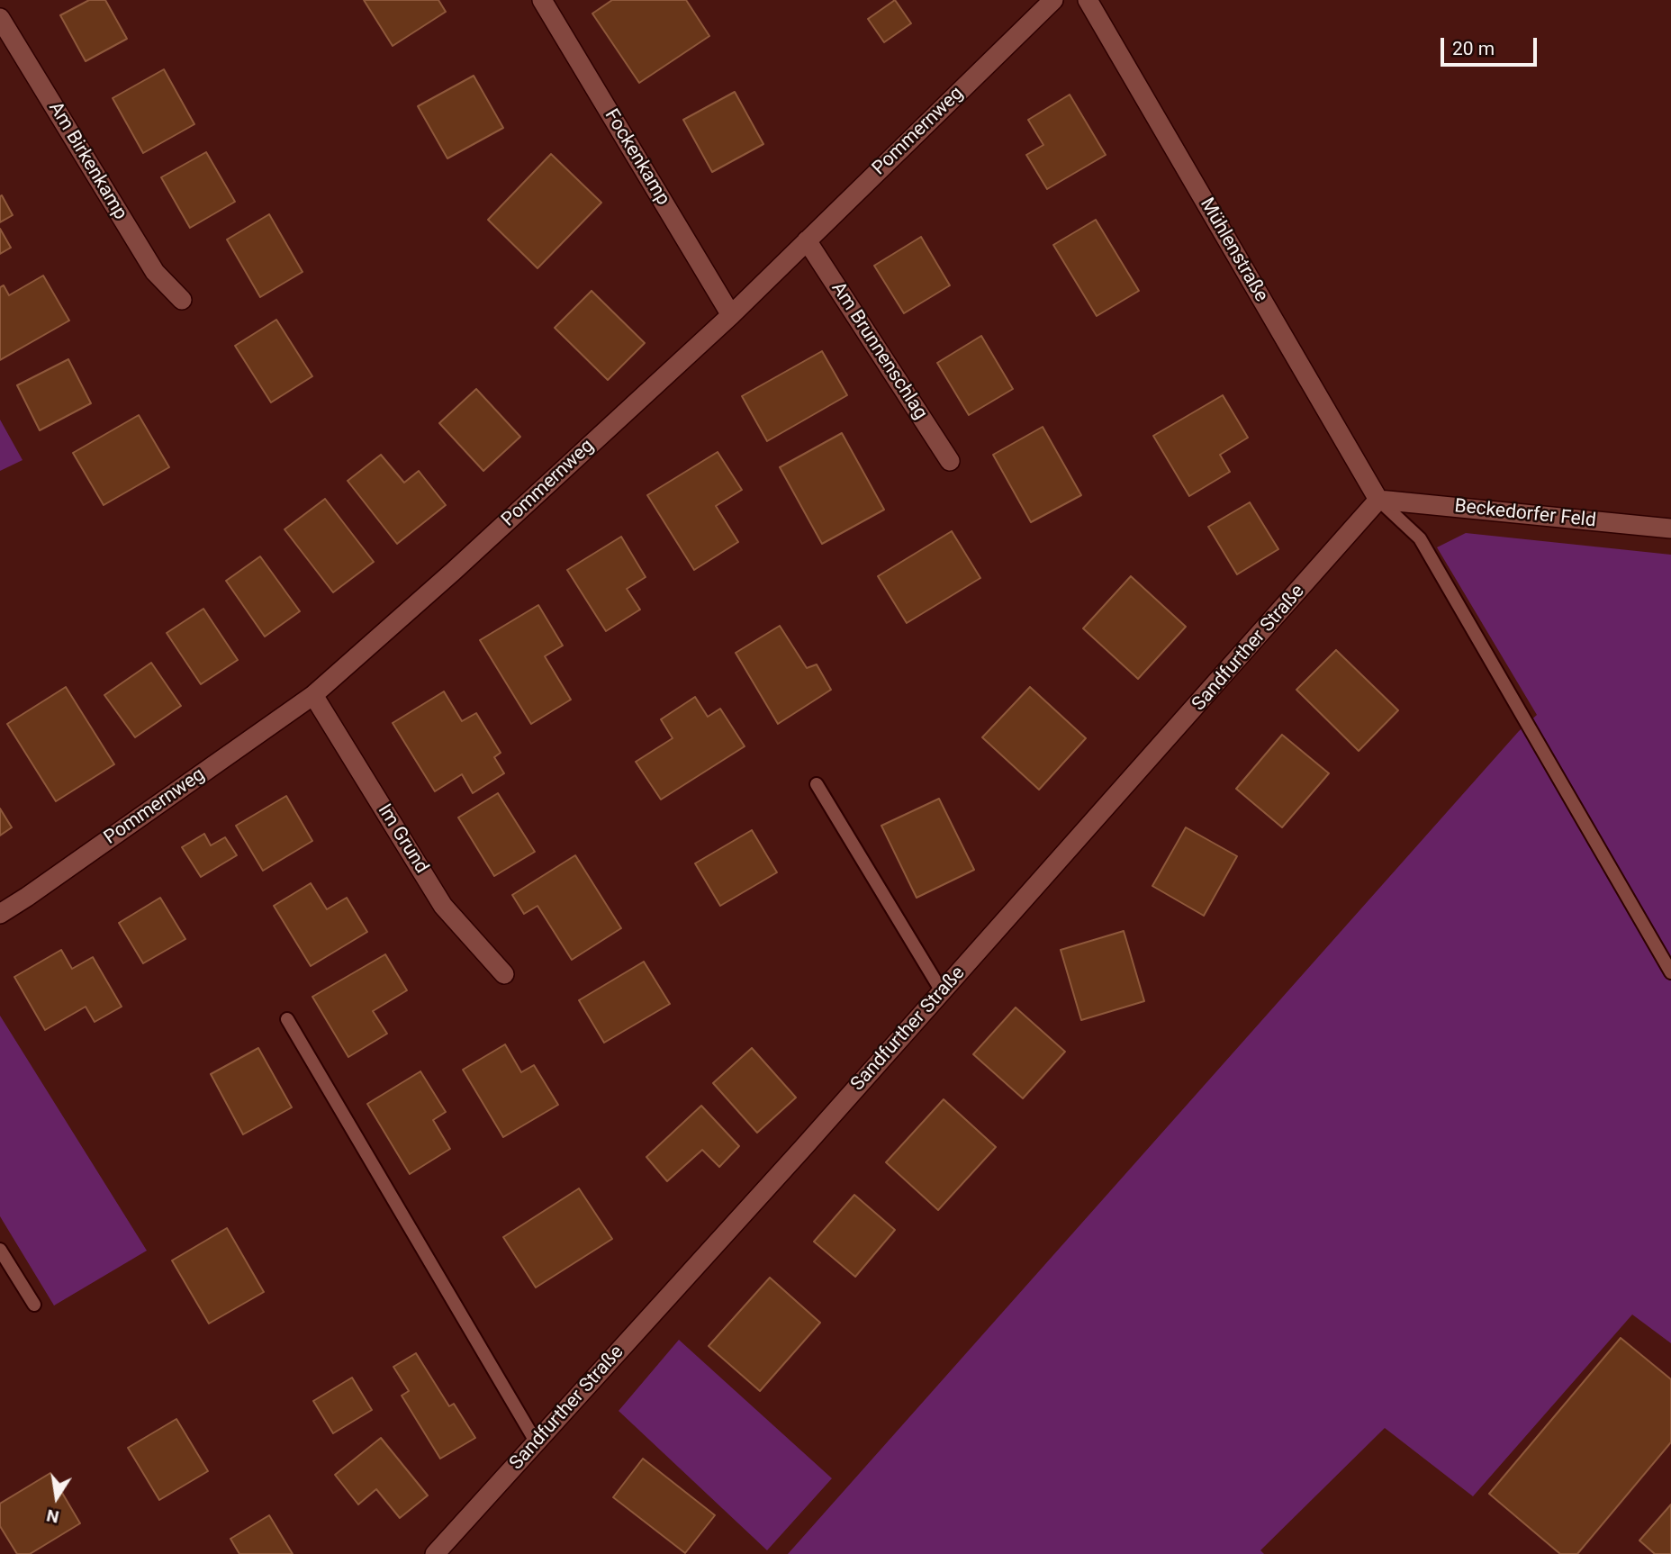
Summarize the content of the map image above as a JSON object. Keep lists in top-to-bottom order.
{
  "streets": {
    "street": [
      "Pommernweg",
      "Fockenkamp",
      "Am Birkenkamp",
      "Mühlenstraße",
      "Am Brunnenschlag",
      "Beckedorfer Feld",
      "Sandfurther Straße",
      "Im Grund"
    ]
  },
  "crossings": [
    ["Pommernweg", "Fockenkamp"],
    ["Pommernweg", "Am Brunnenschlag"],
    ["Pommernweg", "Im Grund"],
    ["Mühlenstraße", "Beckedorfer Feld"],
    ["Mühlenstraße", "Sandfurther Straße"],
    ["Beckedorfer Feld", "Sandfurther Straße"]
  ],
  "scale_bar": "20 m",
  "north": "bottom"
}
